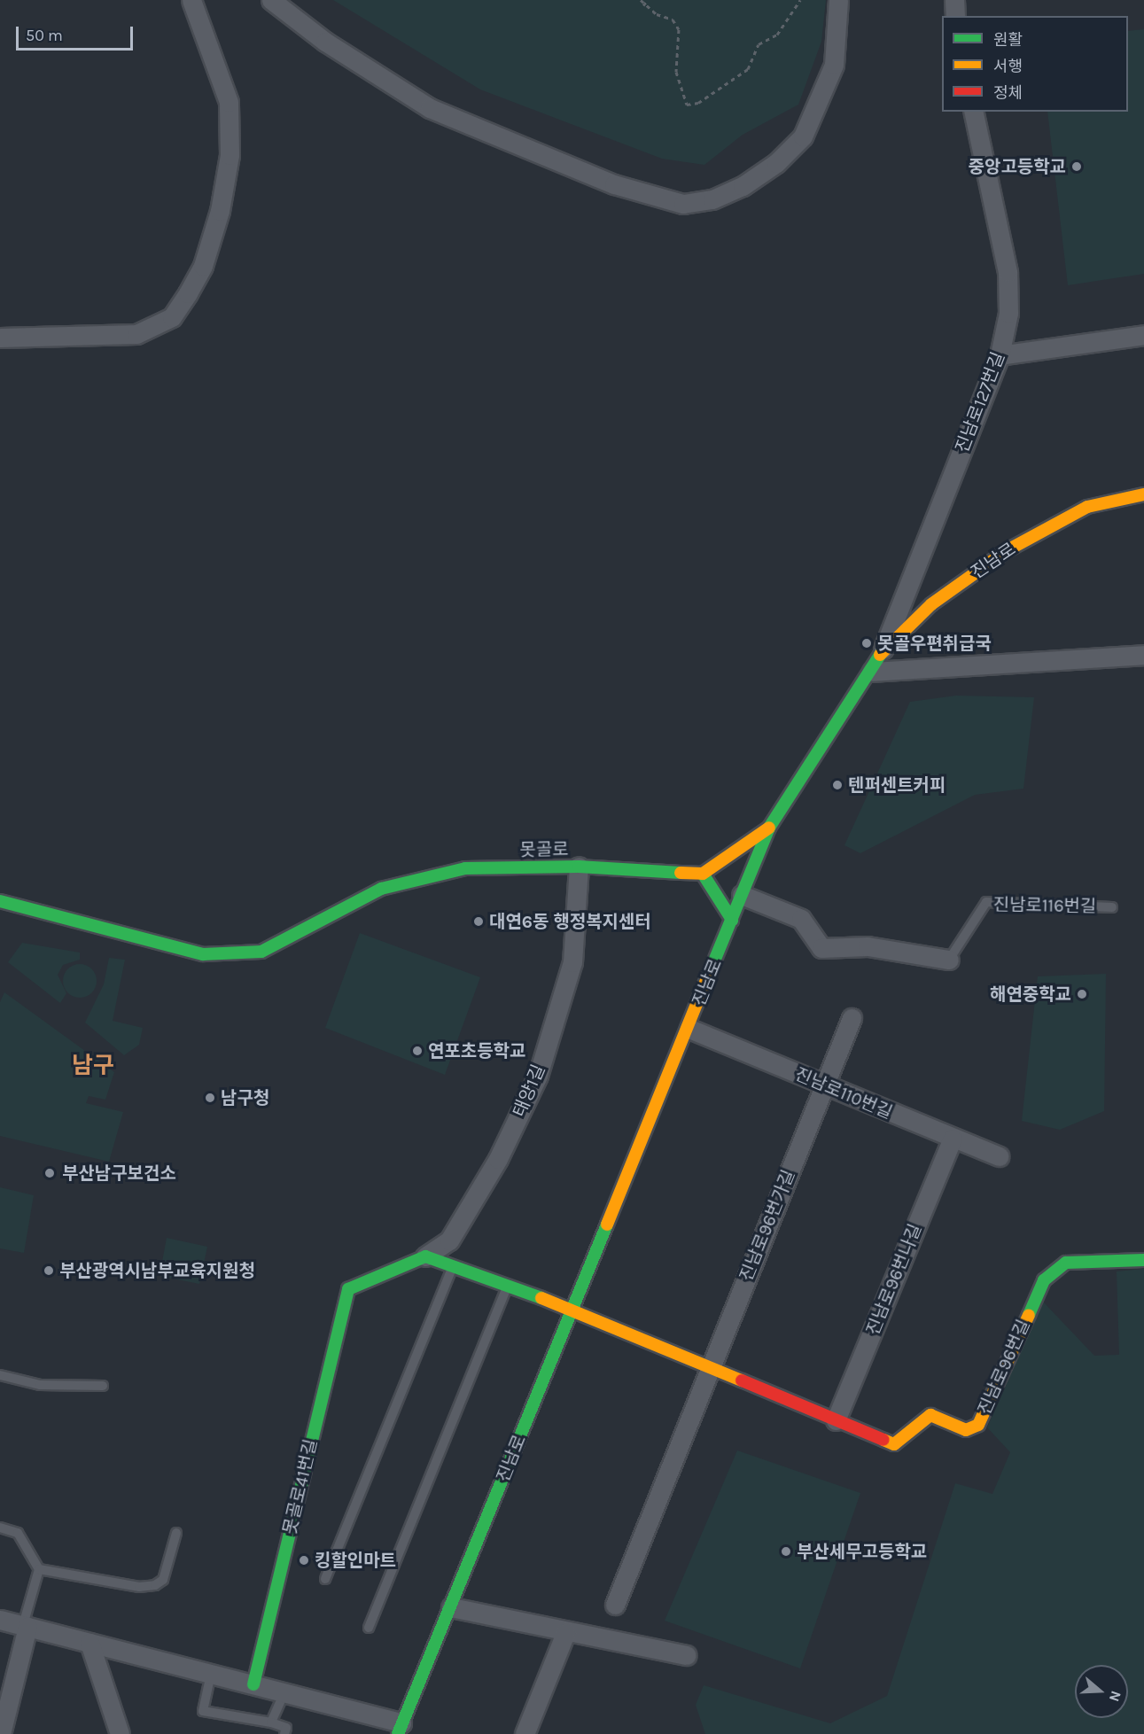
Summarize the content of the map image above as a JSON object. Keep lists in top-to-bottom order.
{
  "streets": {
    "street": [
      "진남로127번길",
      "진남로",
      "못골로",
      "진남로116번길",
      "태양1길",
      "진남로110번길",
      "진남로96번가길",
      "진남로96번나길",
      "진남로96번길",
      "못골로41번길"
    ]
  },
  "crossings": [
    ["진남로127번길", "진남로"],
    ["진남로", "진남로116번길"],
    ["진남로", "진남로110번길"],
    ["진남로", "진남로96번길"],
    ["못골로", "태양1길"],
    ["태양1길", "못골로41번길"],
    ["진남로110번길", "진남로96번가길"],
    ["진남로110번길", "진남로96번나길"],
    ["진남로96번가길", "진남로96번길"],
    ["진남로96번나길", "진남로96번길"]
  ],
  "districts": ["남구"],
  "places": [
    "중앙고등학교",
    "못골우편취급국",
    "텐퍼센트커피",
    "대연6동 행정복지센터",
    "해연중학교",
    "연포초등학교",
    "남구청",
    "부산남구보건소",
    "부산광역시남부교육지원청",
    "부산세무고등학교",
    "킹할인마트"
  ],
  "legend": ["원활", "서행", "정체"],
  "scale_bar": "50 m",
  "north": "right"
}
